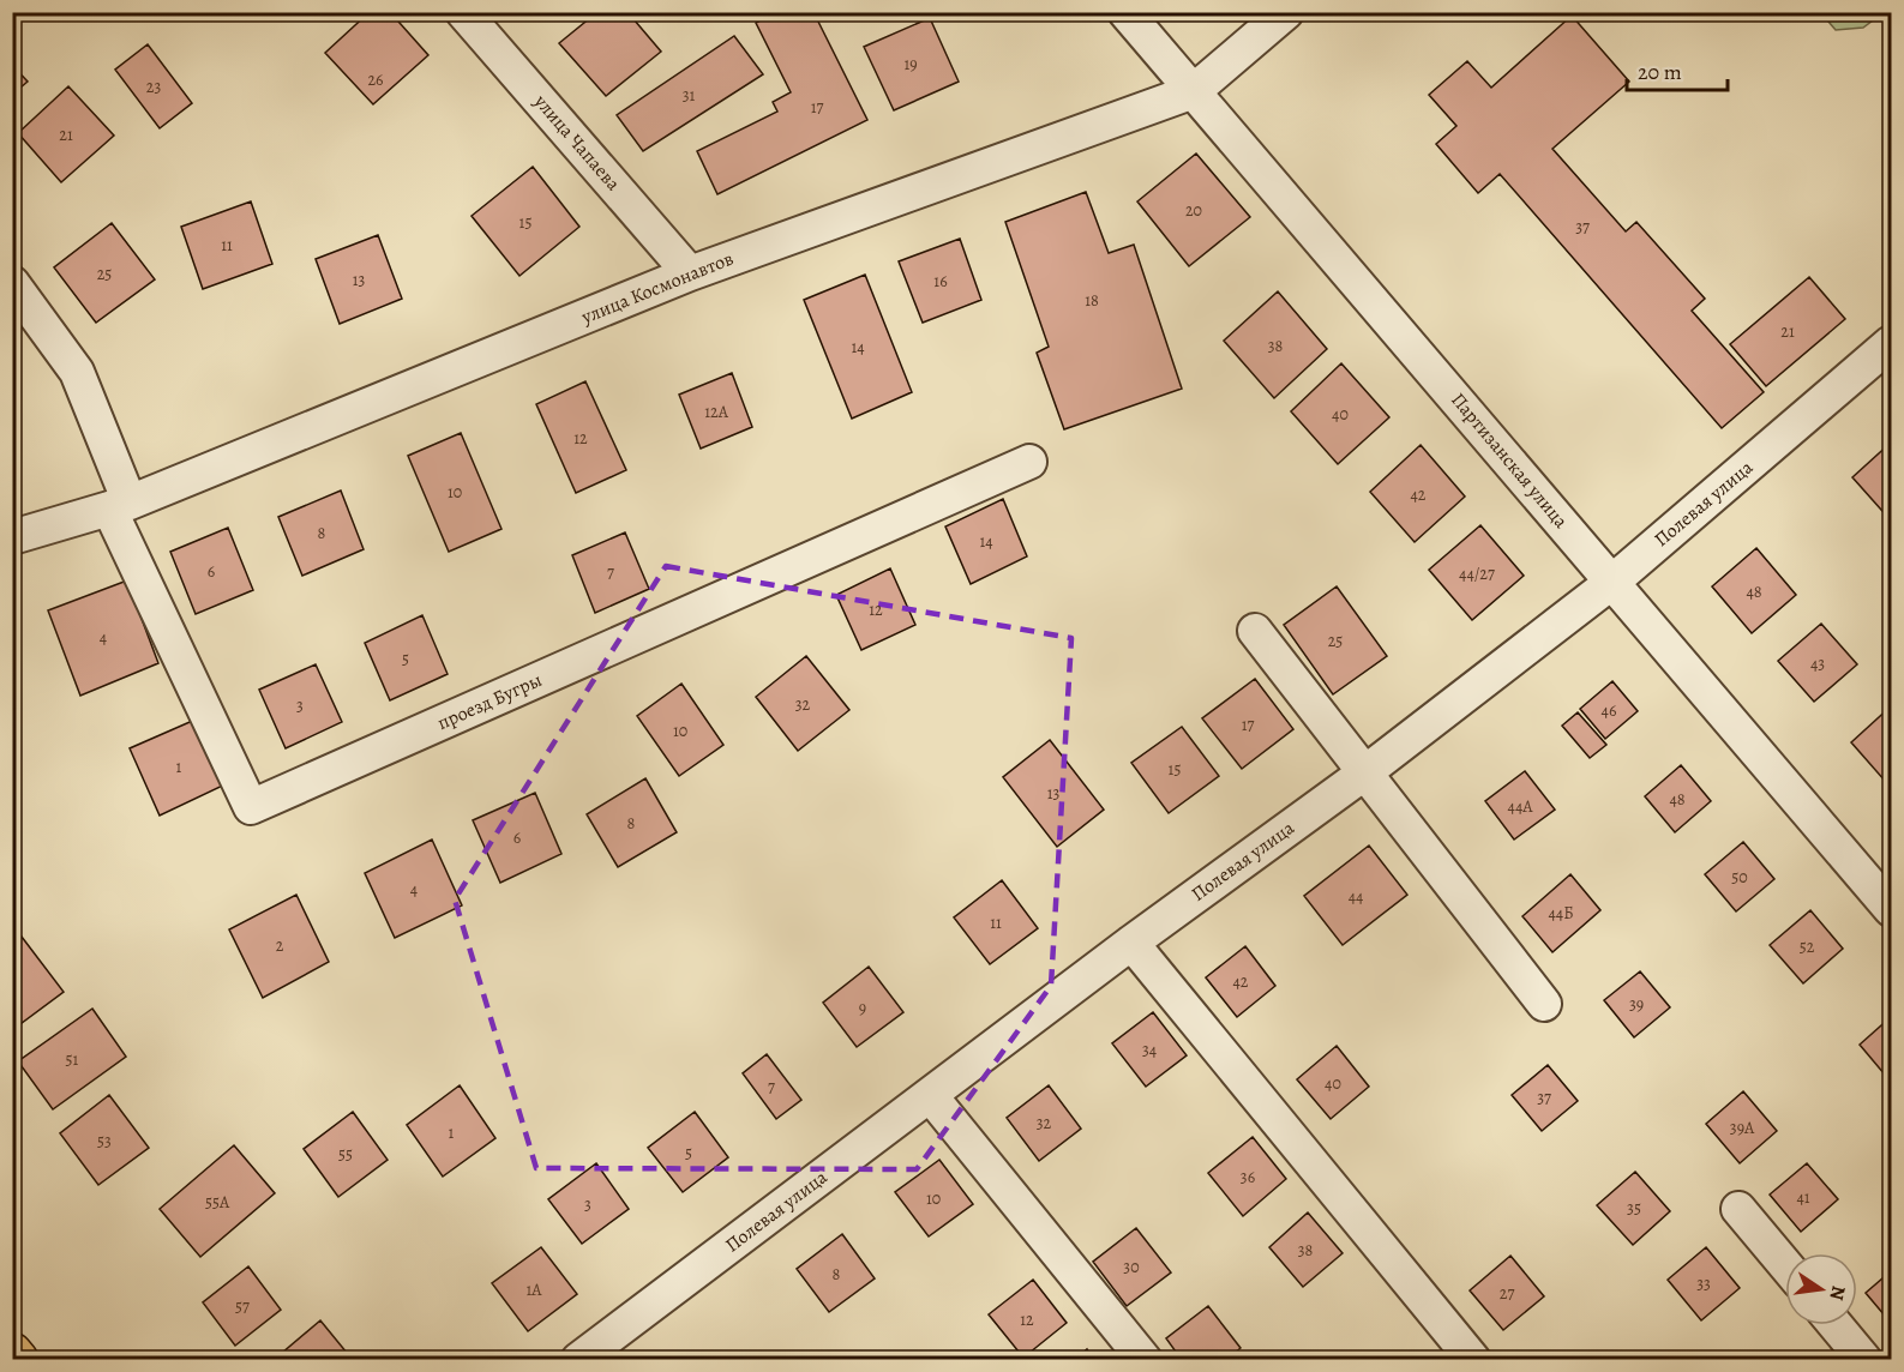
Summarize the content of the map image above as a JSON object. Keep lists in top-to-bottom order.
{
  "streets": {
    "street": [
      "улица Чапаева",
      "улица Космонавтов",
      "Партизанская улица",
      "Полевая улица",
      "проезд Бугры"
    ]
  },
  "crossings": [
    ["улица Чапаева", "улица Космонавтов"],
    ["улица Космонавтов", "Партизанская улица"],
    ["улица Космонавтов", "проезд Бугры"],
    ["Партизанская улица", "Полевая улица"]
  ],
  "house_numbers": [
    "19",
    "26",
    "23",
    "31",
    "17",
    "21",
    "20",
    "15",
    "37",
    "11",
    "25",
    "13",
    "16",
    "18",
    "21",
    "38",
    "14",
    "12А",
    "40",
    "12",
    "10",
    "42",
    "8",
    "14",
    "6",
    "7",
    "44/27",
    "48",
    "12",
    "4",
    "25",
    "5",
    "43",
    "32",
    "3",
    "46",
    "17",
    "10",
    "1",
    "15",
    "13",
    "48",
    "44А",
    "8",
    "6",
    "50",
    "4",
    "44",
    "44Б",
    "11",
    "2",
    "52",
    "42",
    "39",
    "9",
    "34",
    "51",
    "40",
    "7",
    "37",
    "32",
    "39А",
    "1",
    "53",
    "5",
    "55",
    "36",
    "41",
    "10",
    "55А",
    "3",
    "35",
    "38",
    "30",
    "8",
    "33",
    "1А",
    "27",
    "57",
    "12"
  ],
  "scale_bar": "20 m",
  "north": "right"
}
